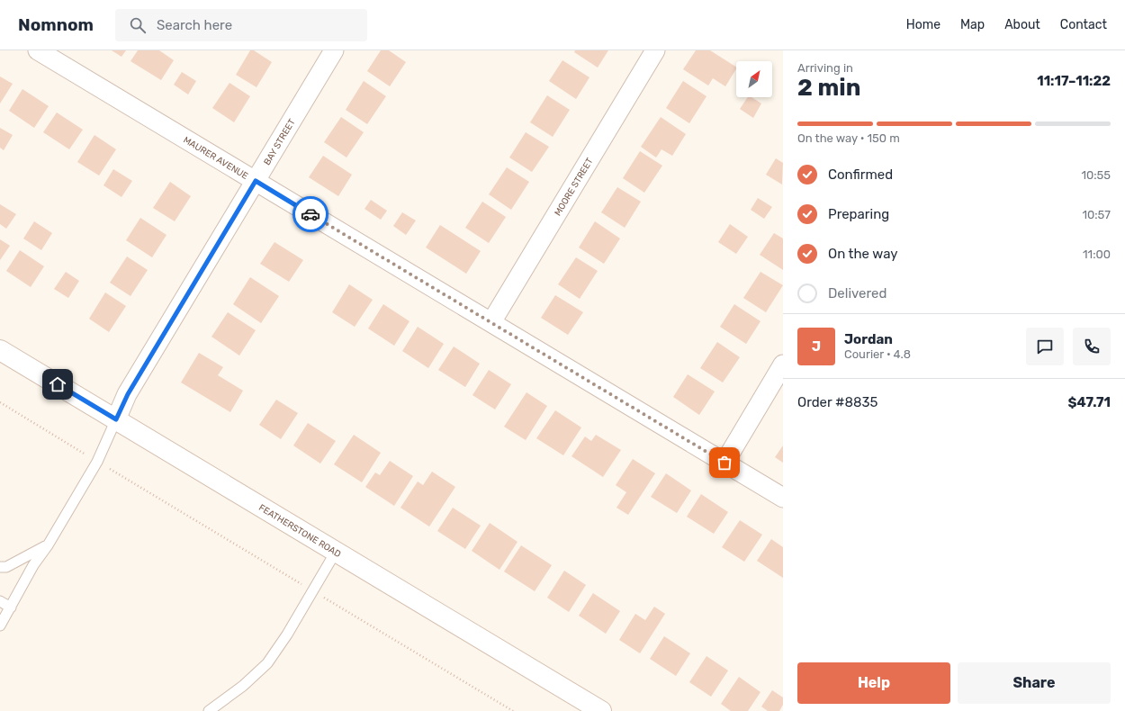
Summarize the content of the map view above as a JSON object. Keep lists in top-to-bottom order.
{
  "streets": {
    "street": [
      "BAY STREET",
      "MAURER AVENUE",
      "MOORE STREET",
      "FEATHERSTONE ROAD"
    ]
  },
  "crossings": [
    ["BAY STREET", "MAURER AVENUE"],
    ["BAY STREET", "FEATHERSTONE ROAD"],
    ["MAURER AVENUE", "MOORE STREET"]
  ],
  "north": "top right",
  "page": {
    "header": "Nomnom",
    "search": "Search here",
    "nav": [
      "Home",
      "Map",
      "About",
      "Contact"
    ],
    "heading": ["2 min", "Arriving in", "11:17–11:22"],
    "panel": [
      "Jordan",
      "Courier · 4.8",
      "Order #8835",
      "$47.71"
    ],
    "bar": "On the way · 150 m",
    "list": [
      ["Confirmed", "10:55"],
      ["Preparing", "10:57"],
      ["On the way", "11:00"],
      "Delivered"
    ],
    "round": "J",
    "buttons": ["Help", "Share"]
  }
}
